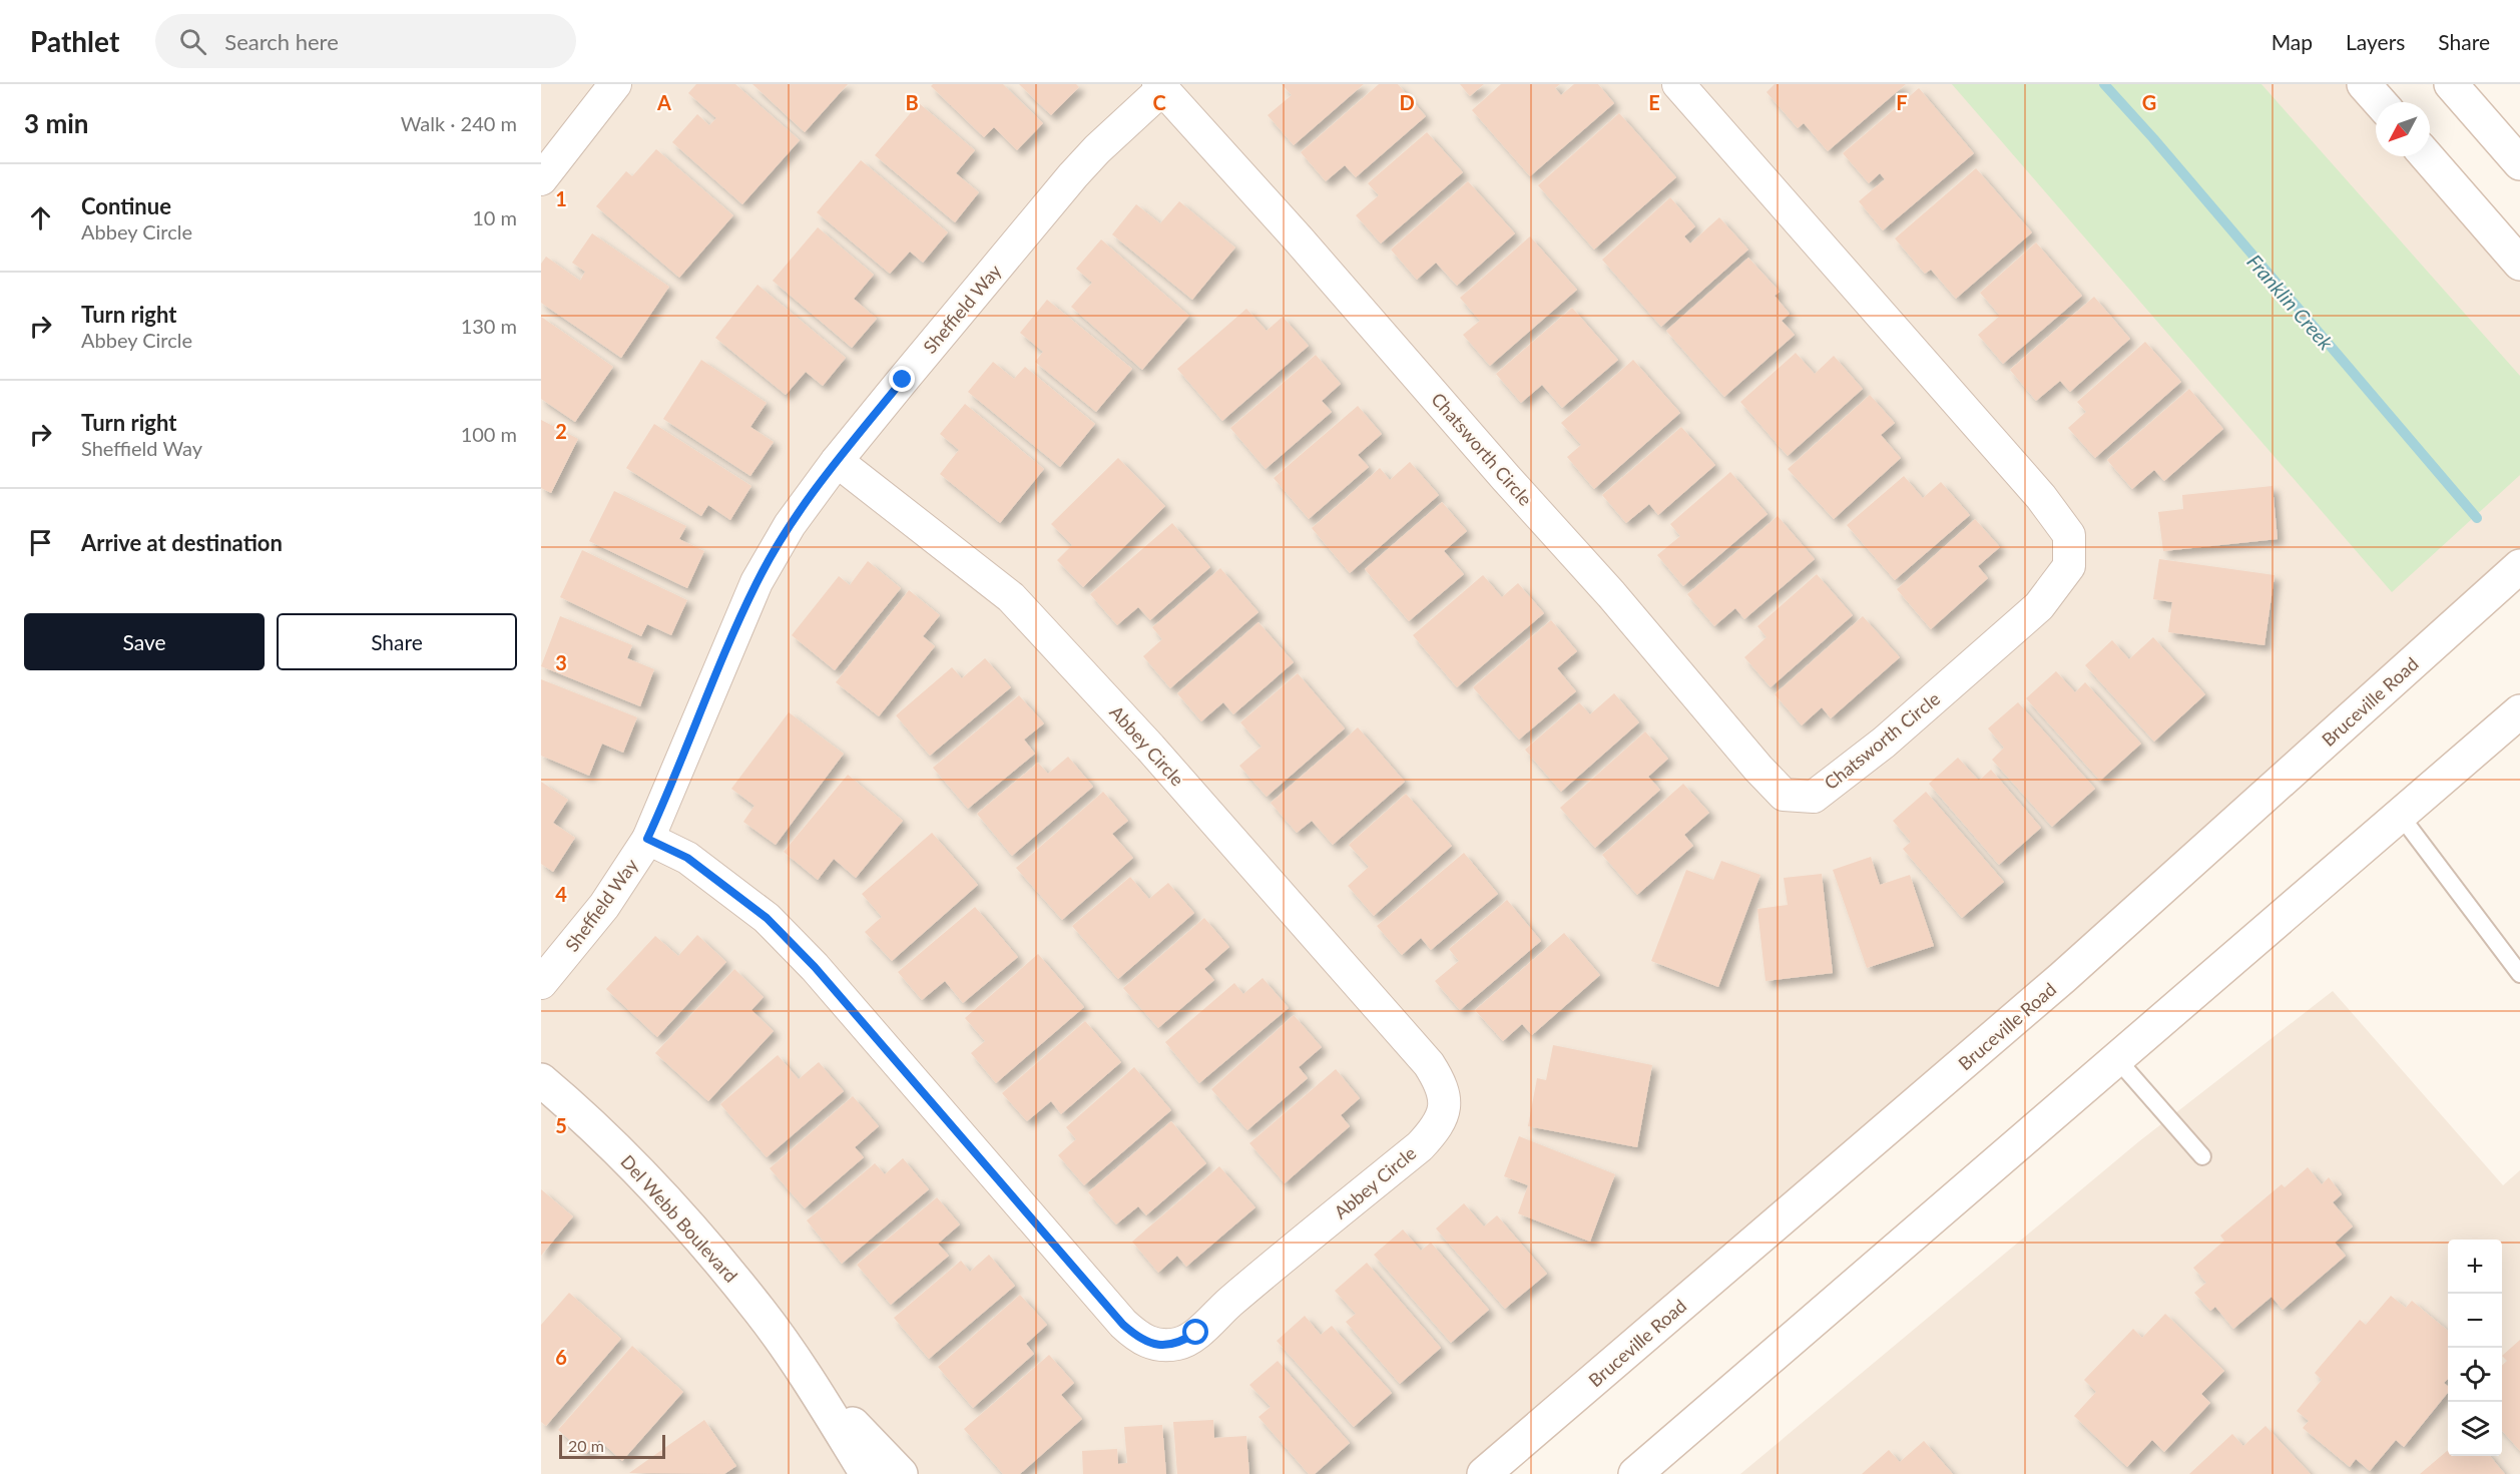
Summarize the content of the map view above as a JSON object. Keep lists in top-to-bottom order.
{
  "streets": {
    "main road": ["Bruceville Road", "Del Webb Boulevard"],
    "street": ["Sheffield Way", "Chatsworth Circle", "Abbey Circle"]
  },
  "crossings": [
    ["Sheffield Way", "Chatsworth Circle"],
    ["Sheffield Way", "Abbey Circle"]
  ],
  "water": ["Franklin Creek"],
  "scale_bar": "20 m",
  "north": "bottom left",
  "page": {
    "header": "Pathlet",
    "search": "Search here",
    "nav": ["Map", "Layers", "Share"],
    "heading": ["3 min", "Walk · 240 m"],
    "list": [
      ["Continue", "Abbey Circle", "10 m"],
      ["Turn right", "Abbey Circle", "130 m"],
      ["Turn right", "Sheffield Way", "100 m"],
      "Arrive at destination"
    ],
    "buttons": ["Save", "Share"],
    "map_buttons": ["+", "−"],
    "scale": "20 m"
  },
  "grid": {
    "columns": [
      "A",
      "B",
      "C",
      "D",
      "E",
      "F",
      "G"
    ],
    "rows": [
      "1",
      "2",
      "3",
      "4",
      "5",
      "6"
    ]
  }
}
